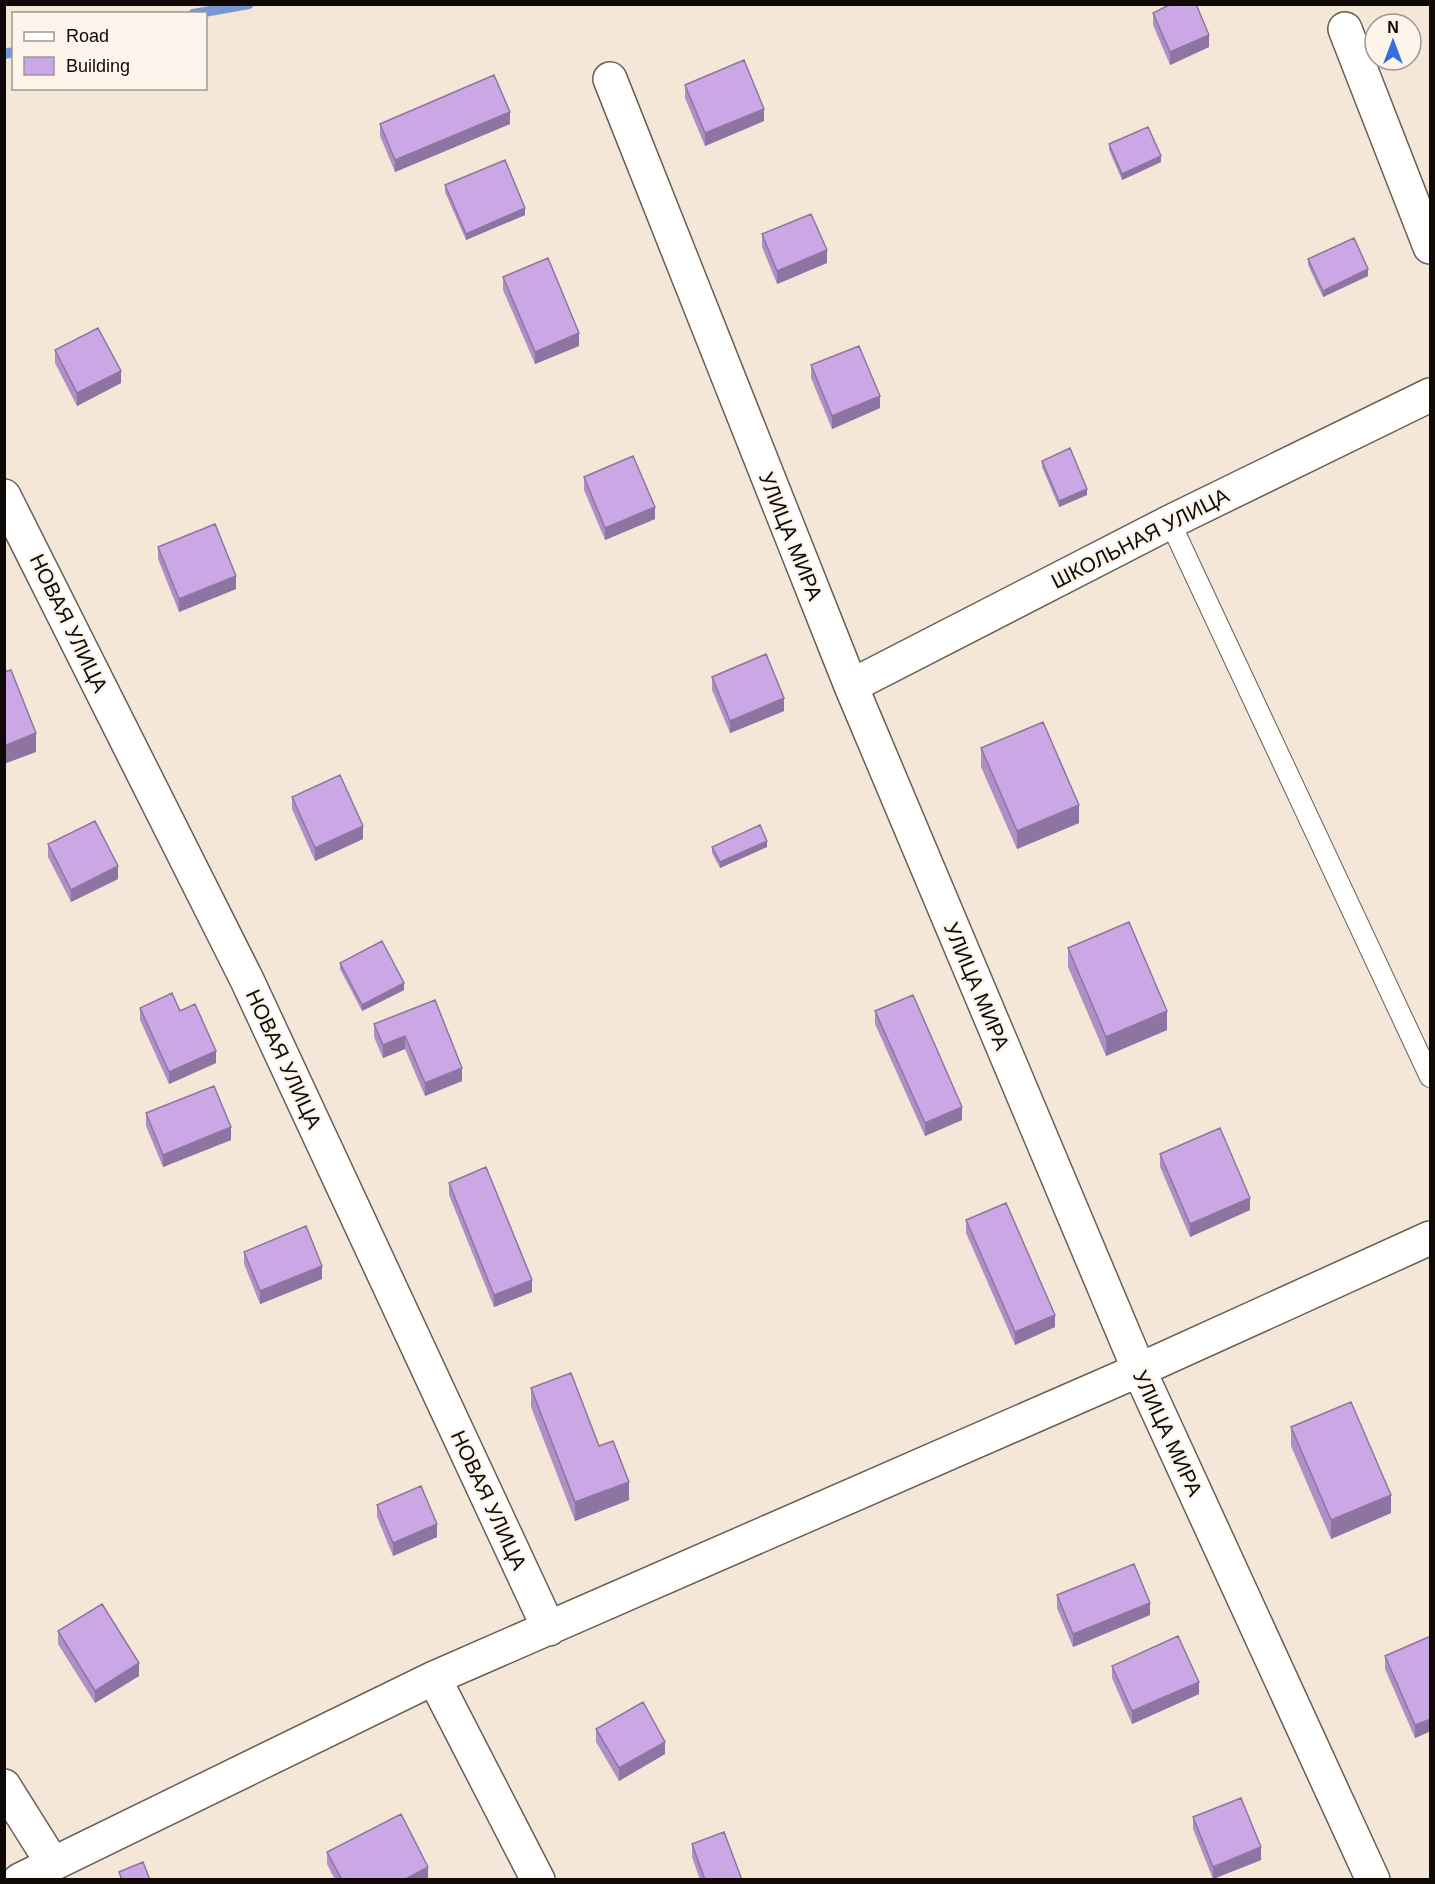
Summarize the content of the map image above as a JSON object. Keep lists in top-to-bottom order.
{
  "streets": {
    "street": ["УЛИЦА МИРА", "ШКОЛЬНАЯ УЛИЦА", "НОВАЯ УЛИЦА"]
  },
  "crossings": [
    ["УЛИЦА МИРА", "ШКОЛЬНАЯ УЛИЦА"]
  ],
  "legend": ["Road", "Building"],
  "north": "top"
}
